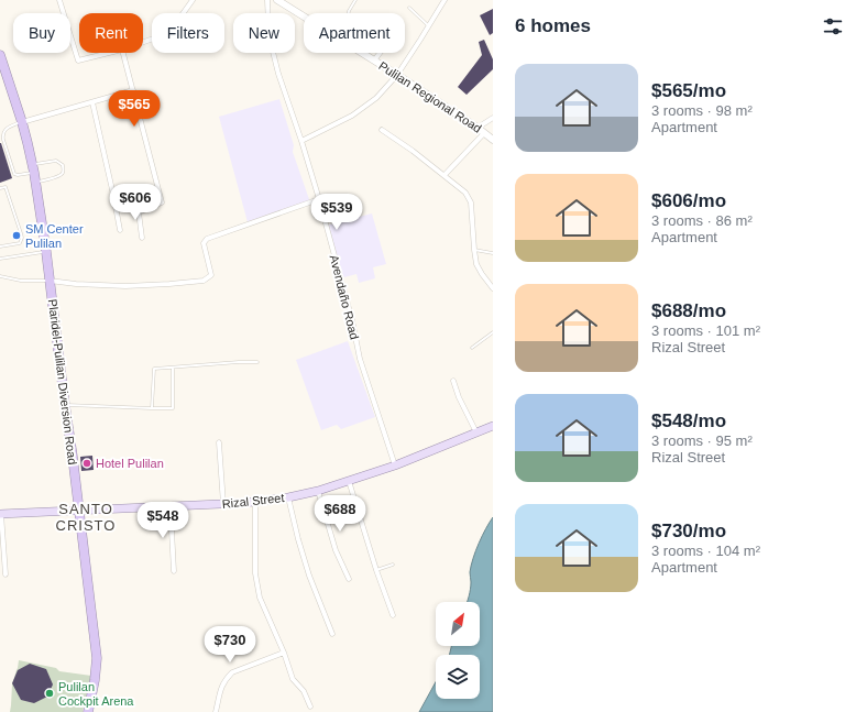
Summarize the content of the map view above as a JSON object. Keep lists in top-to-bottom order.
{
  "streets": {
    "highway": ["Plaridel-Pulilan Diversion Road"],
    "main road": ["Pulilan Regional Road", "Rizal Street"],
    "street": ["Avendaño Road"]
  },
  "crossings": [
    ["Avendaño Road", "Rizal Street"],
    ["Plaridel-Pulilan Diversion Road", "Rizal Street"]
  ],
  "districts": ["SANTO CRISTO"],
  "places": ["SM Center Pulilan", "Hotel Pulilan", "Pulilan Cockpit Arena"],
  "north": "top right",
  "page": {
    "heading": "6 homes",
    "chip": [
      "Buy",
      "Rent",
      "Filters",
      "New",
      "Apartment"
    ],
    "list": [
      {
        "name": "$565/mo",
        "note": "3 rooms · 98 m² · Apartment"
      },
      {
        "name": "$606/mo",
        "note": "3 rooms · 86 m² · Apartment"
      },
      {
        "name": "$688/mo",
        "note": "3 rooms · 101 m² · Rizal Street"
      },
      {
        "name": "$548/mo",
        "note": "3 rooms · 95 m² · Rizal Street"
      },
      {
        "name": "$730/mo",
        "note": "3 rooms · 104 m² · Apartment"
      }
    ],
    "price": [
      "$565",
      "$606",
      "$539",
      "$688",
      "$548",
      "$730"
    ]
  }
}
